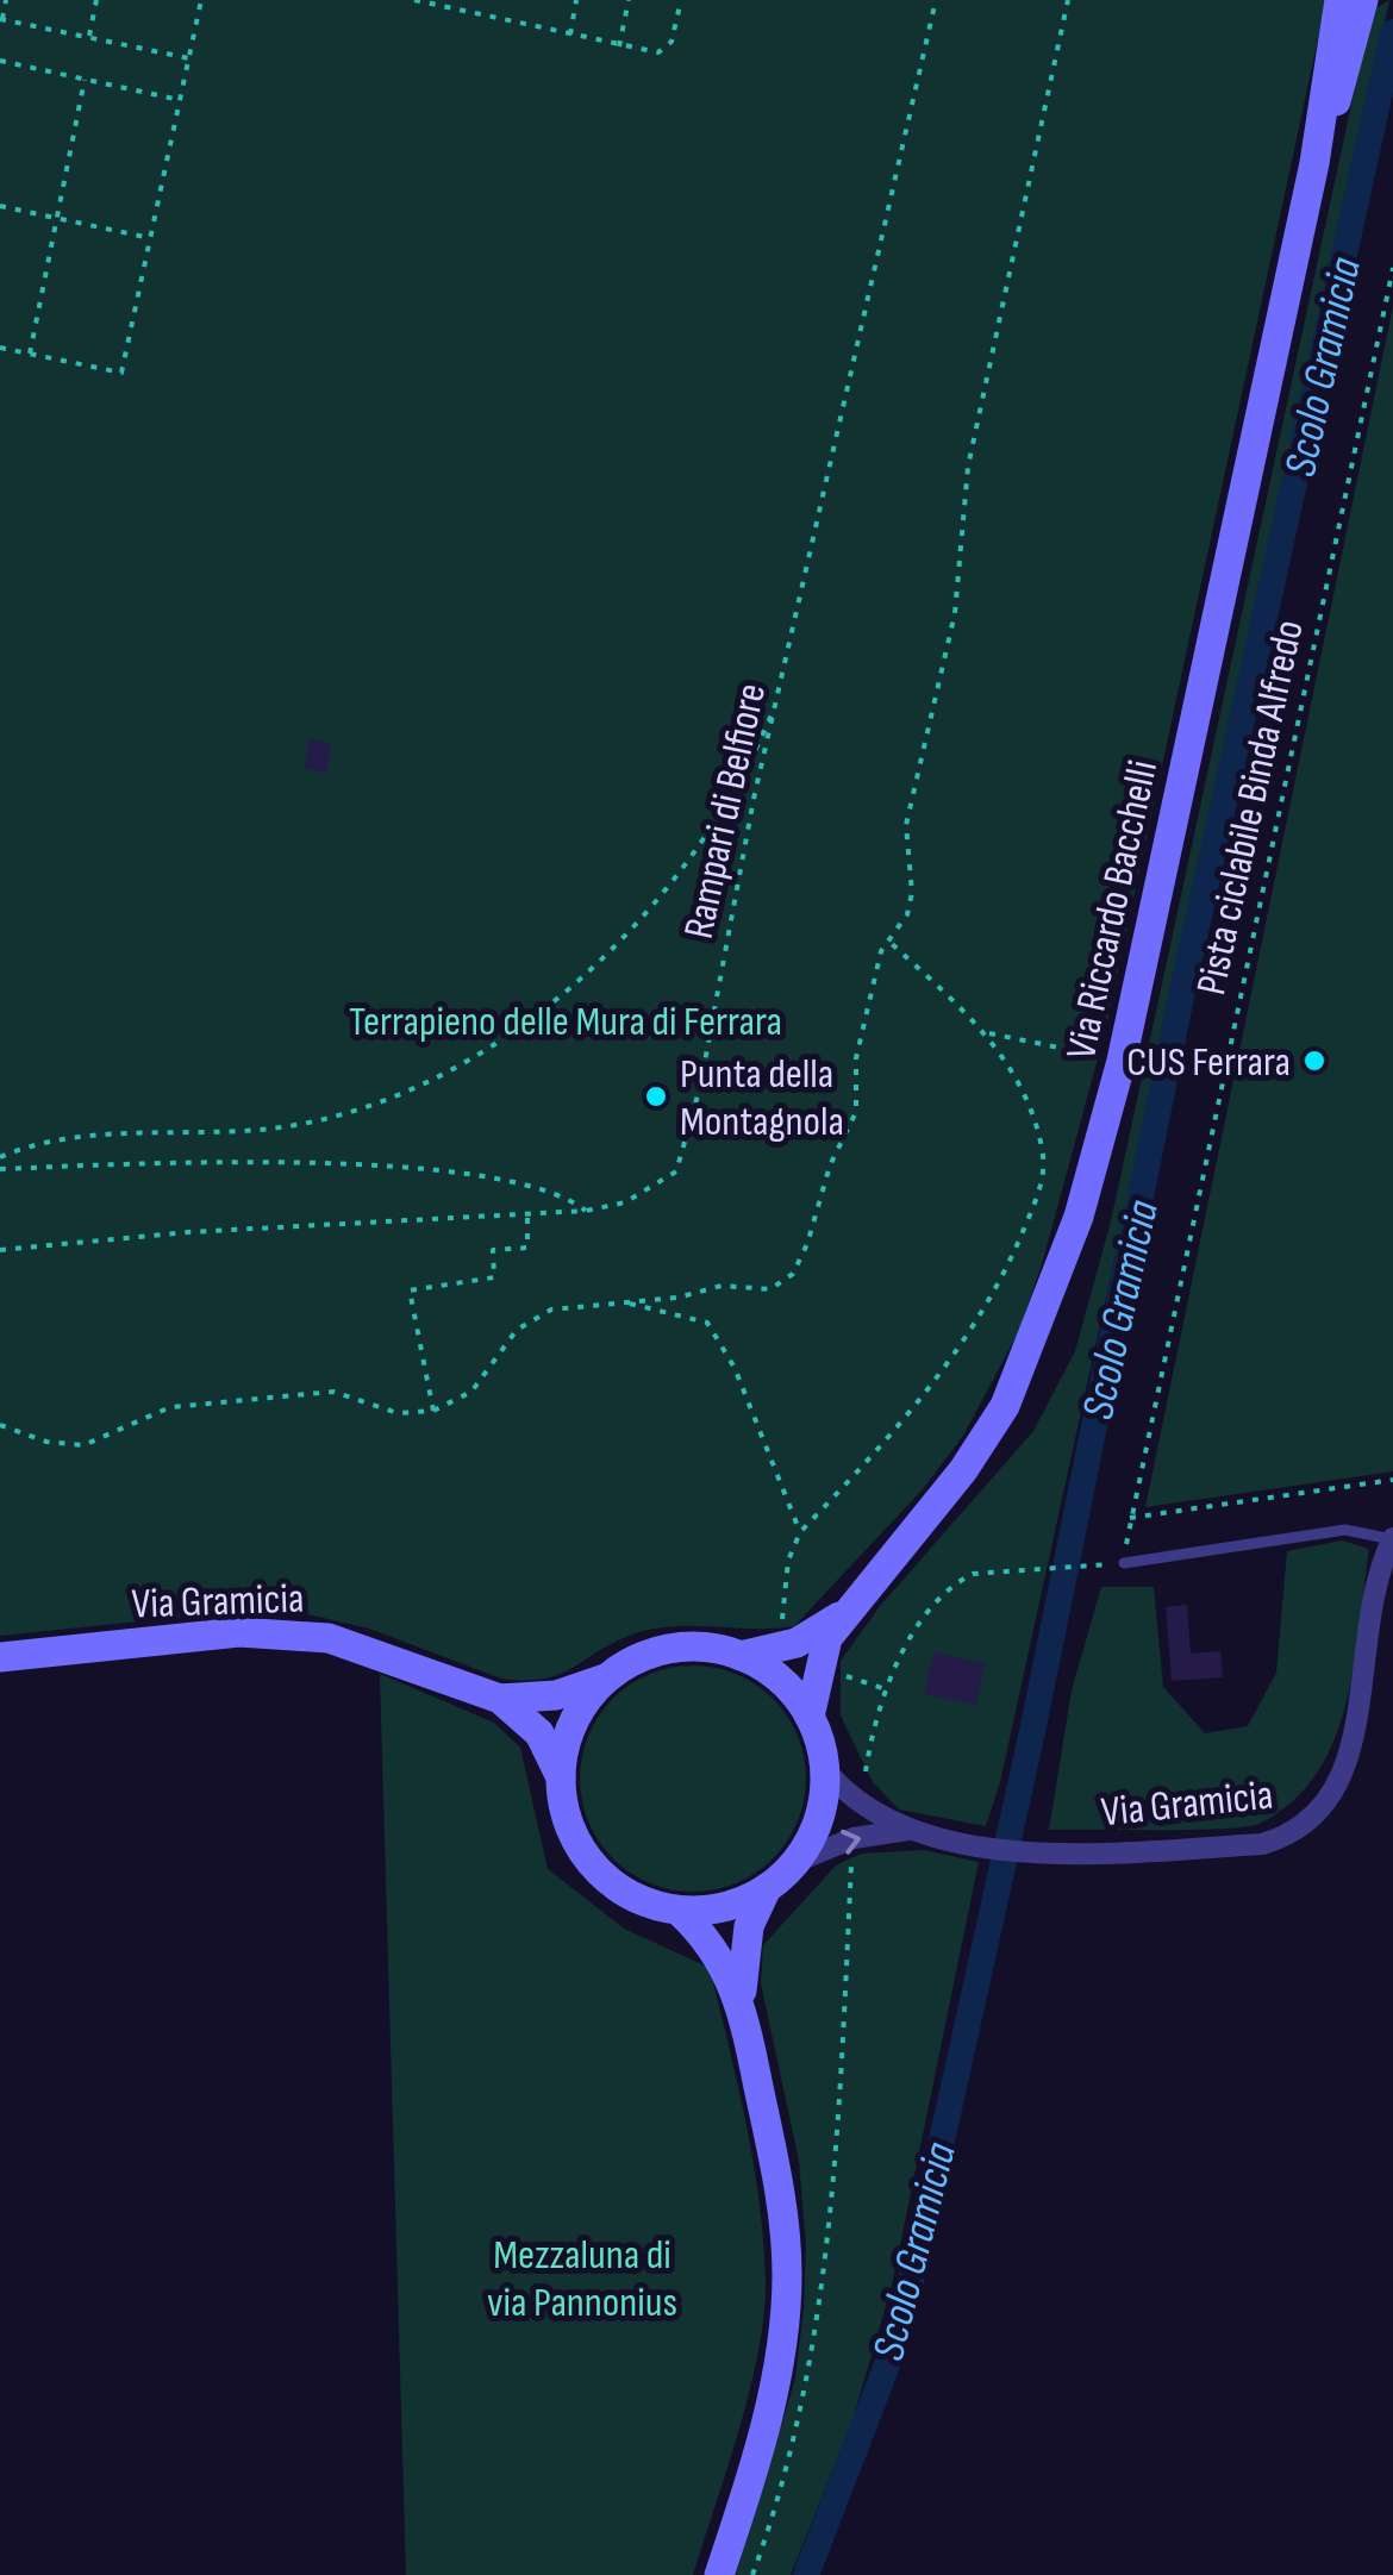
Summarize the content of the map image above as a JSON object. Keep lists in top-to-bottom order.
{
  "streets": {
    "main road": ["Via Riccardo Bacchelli", "Via Gramicia"],
    "path": ["Pista ciclabile Binda Alfredo", "Rampari di Belfiore"]
  },
  "crossings": [
    ["Via Riccardo Bacchelli", "Via Gramicia"]
  ],
  "water": ["Scolo Gramicia"],
  "parks": ["Terrapieno delle Mura di Ferrara", "Mezzaluna di via Pannonius"],
  "places": ["CUS Ferrara", "Punta della Montagnola"]
}
